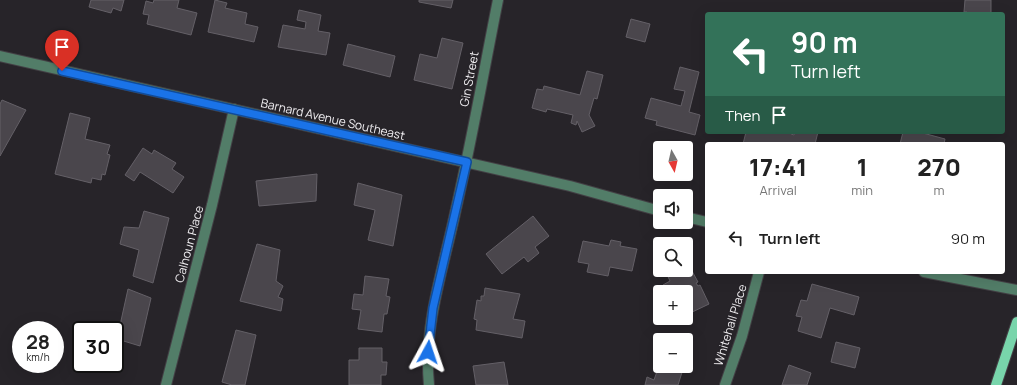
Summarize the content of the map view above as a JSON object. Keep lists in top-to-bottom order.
{
  "streets": {
    "street": [
      "Gin Street",
      "Barnard Avenue Southeast",
      "Calhoun Place",
      "Whitehall Place"
    ]
  },
  "crossings": [
    ["Gin Street", "Barnard Avenue Southeast"],
    ["Barnard Avenue Southeast", "Calhoun Place"]
  ],
  "north": "bottom",
  "page": {
    "turn": ["90 m", "Turn left"],
    "then": "Then",
    "map_buttons": ["+", "−"],
    "eta": [
      "17:41",
      "Arrival",
      "1",
      "min",
      "270",
      "m"
    ],
    "list": [
      {
        "name": "Turn left",
        "value": "90 m"
      }
    ],
    "speed": "28 km/h",
    "limit": "30"
  }
}
